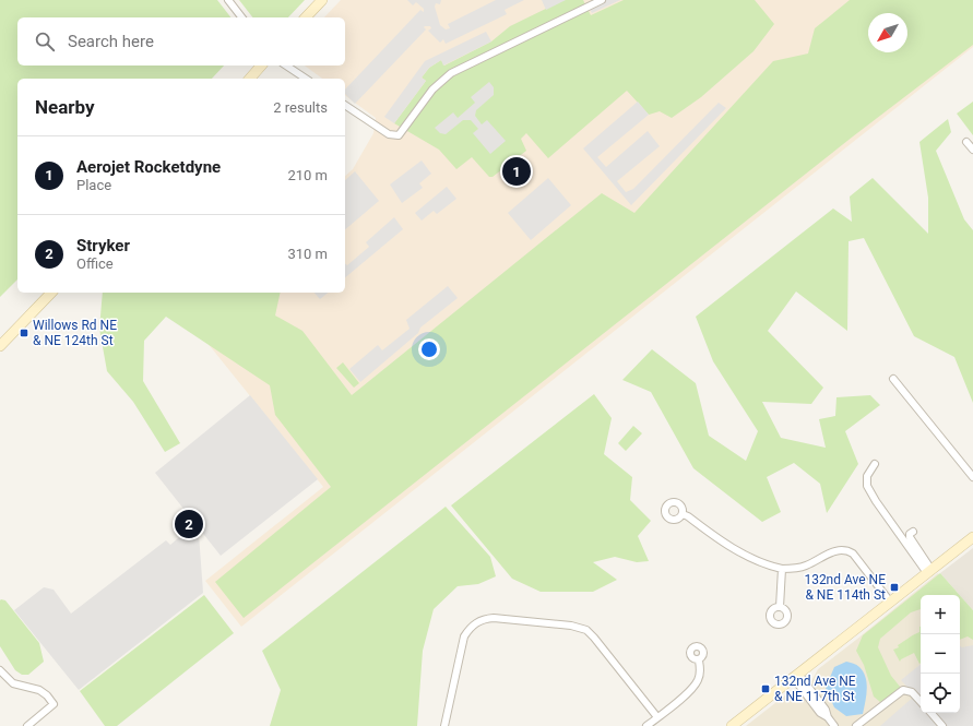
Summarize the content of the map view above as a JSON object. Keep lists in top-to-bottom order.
{
  "places": {
    "transit": ["Willows Rd NE & NE 124th St", "132nd Ave NE & NE 114th St", "132nd Ave NE & NE 117th St"]
  },
  "north": "bottom left",
  "page": {
    "search": "Search here",
    "heading": ["Nearby", "2 results"],
    "list": [
      {
        "mark": "1",
        "name": "Aerojet Rocketdyne",
        "note": "Place",
        "value": "210 m"
      },
      {
        "mark": "2",
        "name": "Stryker",
        "note": "Office",
        "value": "310 m"
      }
    ],
    "pins": ["1", "2"],
    "map_buttons": ["+", "−"]
  }
}
